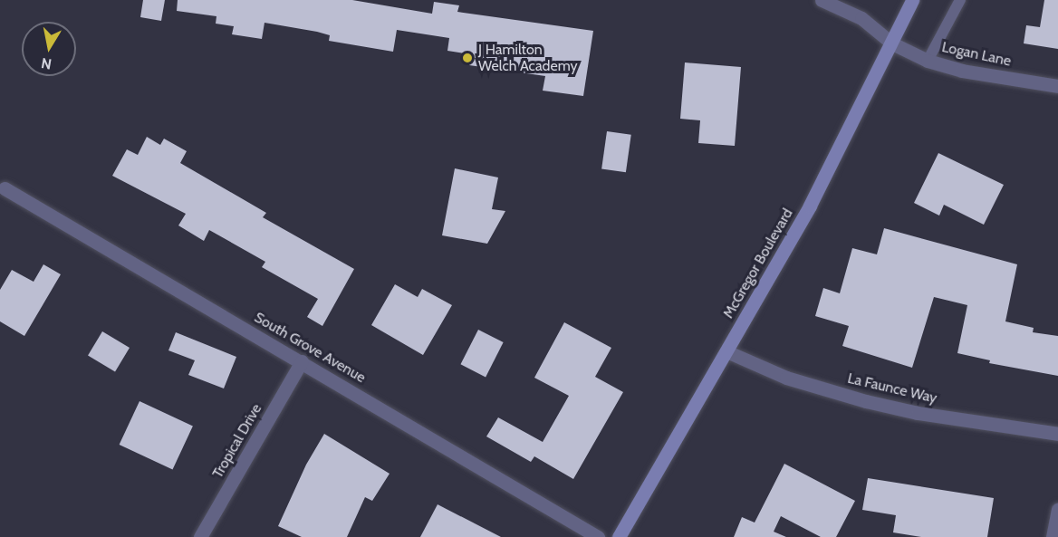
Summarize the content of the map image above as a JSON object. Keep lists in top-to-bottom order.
{
  "streets": {
    "main road": ["McGregor Boulevard"],
    "street": [
      "Logan Lane",
      "South Grove Avenue",
      "La Faunce Way",
      "Tropical Drive"
    ]
  },
  "crossings": [
    ["Logan Lane", "McGregor Boulevard"],
    ["McGregor Boulevard", "La Faunce Way"],
    ["South Grove Avenue", "Tropical Drive"]
  ],
  "places": ["J Hamilton Welch Academy"],
  "north": "bottom"
}
